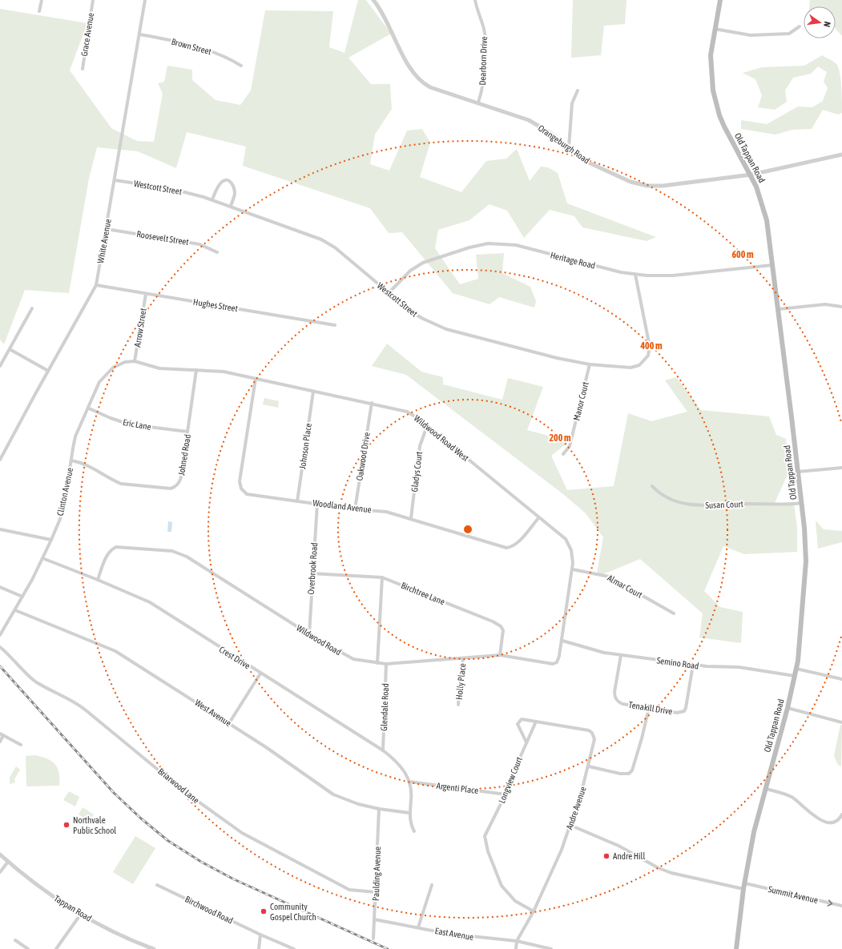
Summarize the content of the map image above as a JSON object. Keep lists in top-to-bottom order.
{
  "streets": {
    "main road": ["Old Tappan Road"],
    "street": [
      "Grace Avenue",
      "Brown Street",
      "Dearborn Drive",
      "Orangeburgh Road",
      "Westcott Street",
      "Roosevelt Street",
      "White Avenue",
      "Heritage Road",
      "Hughes Street",
      "Arrow Street",
      "Manor Court",
      "Eric Lane",
      "Wildwood Road West",
      "Johnson Place",
      "Johned Road",
      "Oakwood Drive",
      "Gladys Court",
      "Clinton Avenue",
      "Susan Court",
      "Woodland Avenue",
      "Overbrook Road",
      "Almar Court",
      "Birchtree Lane",
      "Wildwood Road",
      "Crest Drive",
      "Semino Road",
      "Holly Place",
      "Glendale Road",
      "Tenakill Drive",
      "West Avenue",
      "Longview Court",
      "Briarwood Lane",
      "Argenti Place",
      "Andre Avenue",
      "Paulding Avenue",
      "Summit Avenue",
      "Tappan Road",
      "Birchwood Road",
      "East Avenue"
    ]
  },
  "crossings": [
    ["Brown Street", "White Avenue"],
    ["Dearborn Drive", "Orangeburgh Road"],
    ["Orangeburgh Road", "Old Tappan Road"],
    ["Old Tappan Road", "Heritage Road"],
    ["Old Tappan Road", "Susan Court"],
    ["Old Tappan Road", "Semino Road"],
    ["Old Tappan Road", "Summit Avenue"],
    ["Westcott Street", "White Avenue"],
    ["Westcott Street", "Heritage Road"],
    ["Westcott Street", "Manor Court"],
    ["Roosevelt Street", "White Avenue"],
    ["White Avenue", "Hughes Street"],
    ["Hughes Street", "Arrow Street"],
    ["Arrow Street", "Wildwood Road West"],
    ["Arrow Street", "Clinton Avenue"],
    ["Eric Lane", "Johned Road"],
    ["Eric Lane", "Clinton Avenue"],
    ["Wildwood Road West", "Johnson Place"],
    ["Wildwood Road West", "Johned Road"],
    ["Wildwood Road West", "Oakwood Drive"],
    ["Wildwood Road West", "Gladys Court"],
    ["Wildwood Road West", "Clinton Avenue"],
    ["Wildwood Road West", "Woodland Avenue"],
    ["Wildwood Road West", "Almar Court"],
    ["Wildwood Road West", "Wildwood Road"],
    ["Wildwood Road West", "Semino Road"],
    ["Johnson Place", "Woodland Avenue"],
    ["Johned Road", "Clinton Avenue"],
    ["Oakwood Drive", "Woodland Avenue"],
    ["Gladys Court", "Woodland Avenue"],
    ["Clinton Avenue", "Crest Drive"],
    ["Clinton Avenue", "West Avenue"],
    ["Woodland Avenue", "Overbrook Road"],
    ["Overbrook Road", "Birchtree Lane"],
    ["Overbrook Road", "Wildwood Road"],
    ["Birchtree Lane", "Wildwood Road"],
    ["Wildwood Road", "Crest Drive"],
    ["Wildwood Road", "Semino Road"],
    ["Wildwood Road", "Holly Place"],
    ["Wildwood Road", "Glendale Road"],
    ["Crest Drive", "Glendale Road"],
    ["Crest Drive", "Argenti Place"],
    ["Semino Road", "Tenakill Drive"],
    ["West Avenue", "Paulding Avenue"],
    ["Longview Court", "Argenti Place"],
    ["Longview Court", "Andre Avenue"],
    ["Briarwood Lane", "Paulding Avenue"],
    ["Andre Avenue", "East Avenue"],
    ["Paulding Avenue", "East Avenue"]
  ],
  "one_way": ["Summit Avenue"],
  "places": ["Northvale Public School", "Andre Hill", "Community Gospel Church"],
  "north": "right",
  "rings": ["600 m", "400 m", "200 m"]
}
